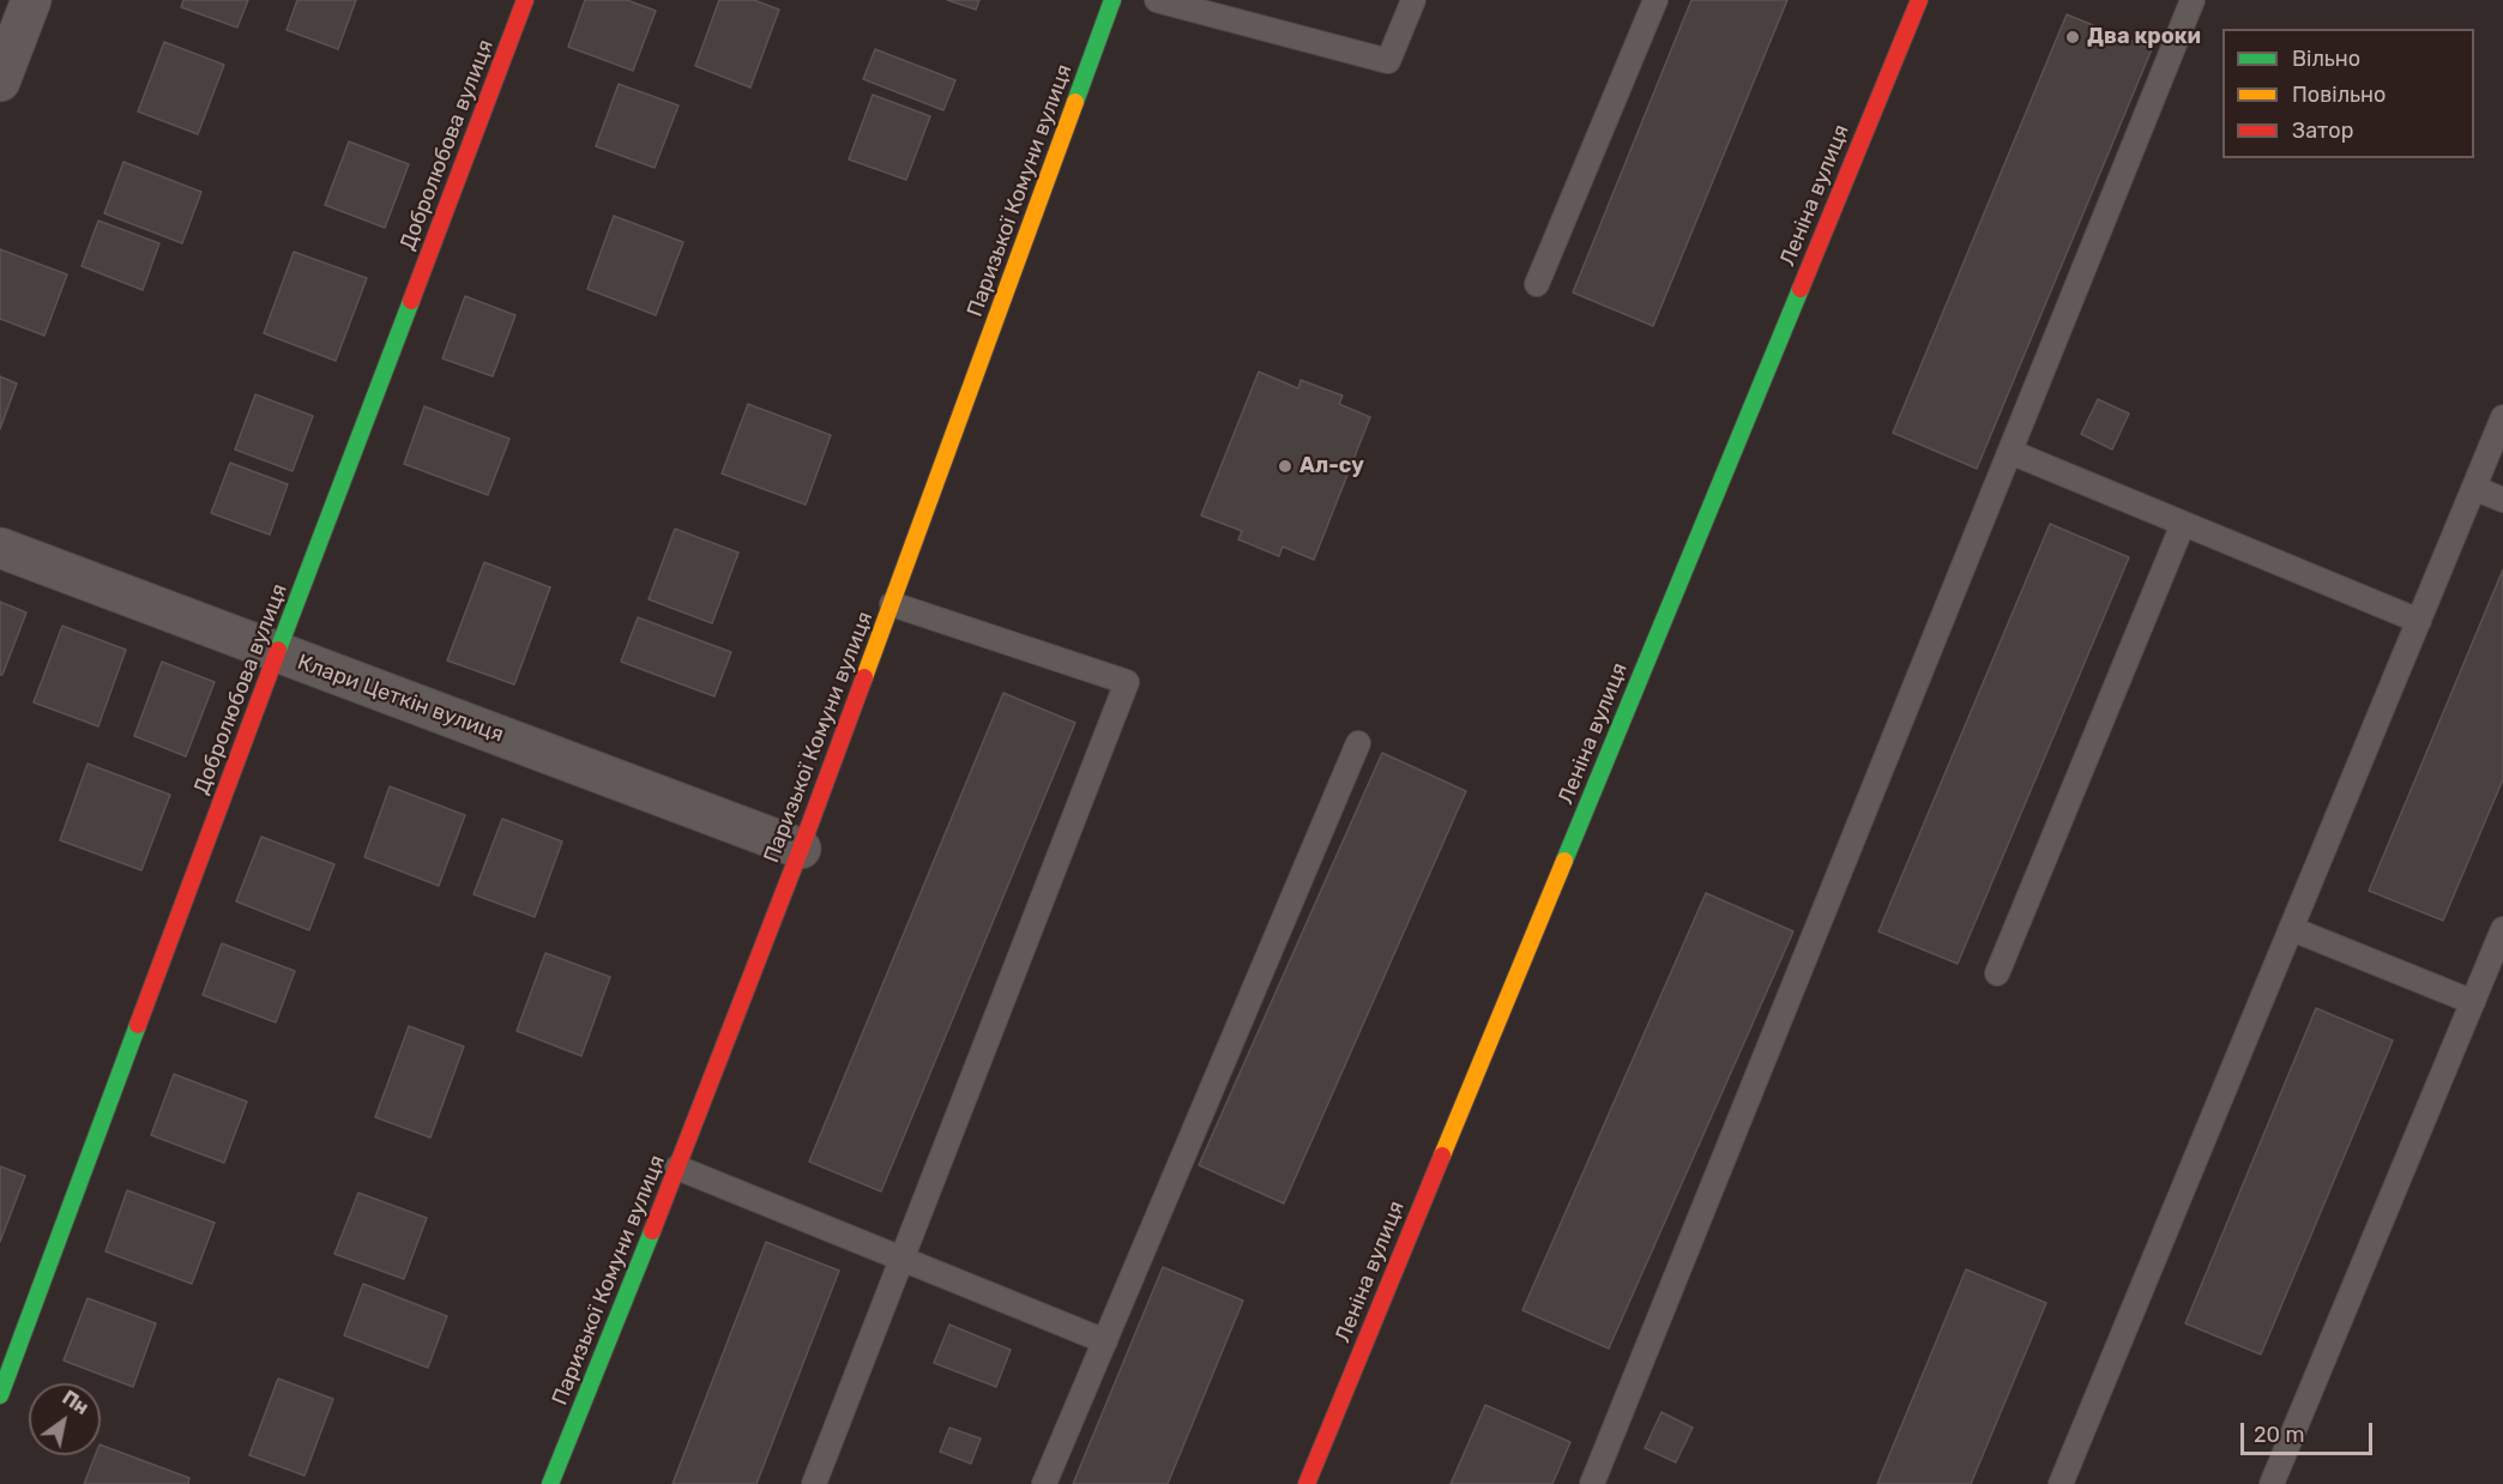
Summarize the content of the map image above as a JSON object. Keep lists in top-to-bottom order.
{
  "streets": {
    "street": [
      "Добролюбова вулиця",
      "Паризької Комуни вулиця",
      "Леніна вулиця",
      "Клари Цеткін вулиця"
    ]
  },
  "crossings": [
    ["Добролюбова вулиця", "Клари Цеткін вулиця"],
    ["Паризької Комуни вулиця", "Клари Цеткін вулиця"]
  ],
  "places": ["Два кроки", "Ал-су"],
  "legend": ["Вільно", "Повільно", "Затор"],
  "scale_bar": "20 m",
  "north": "top right"
}
